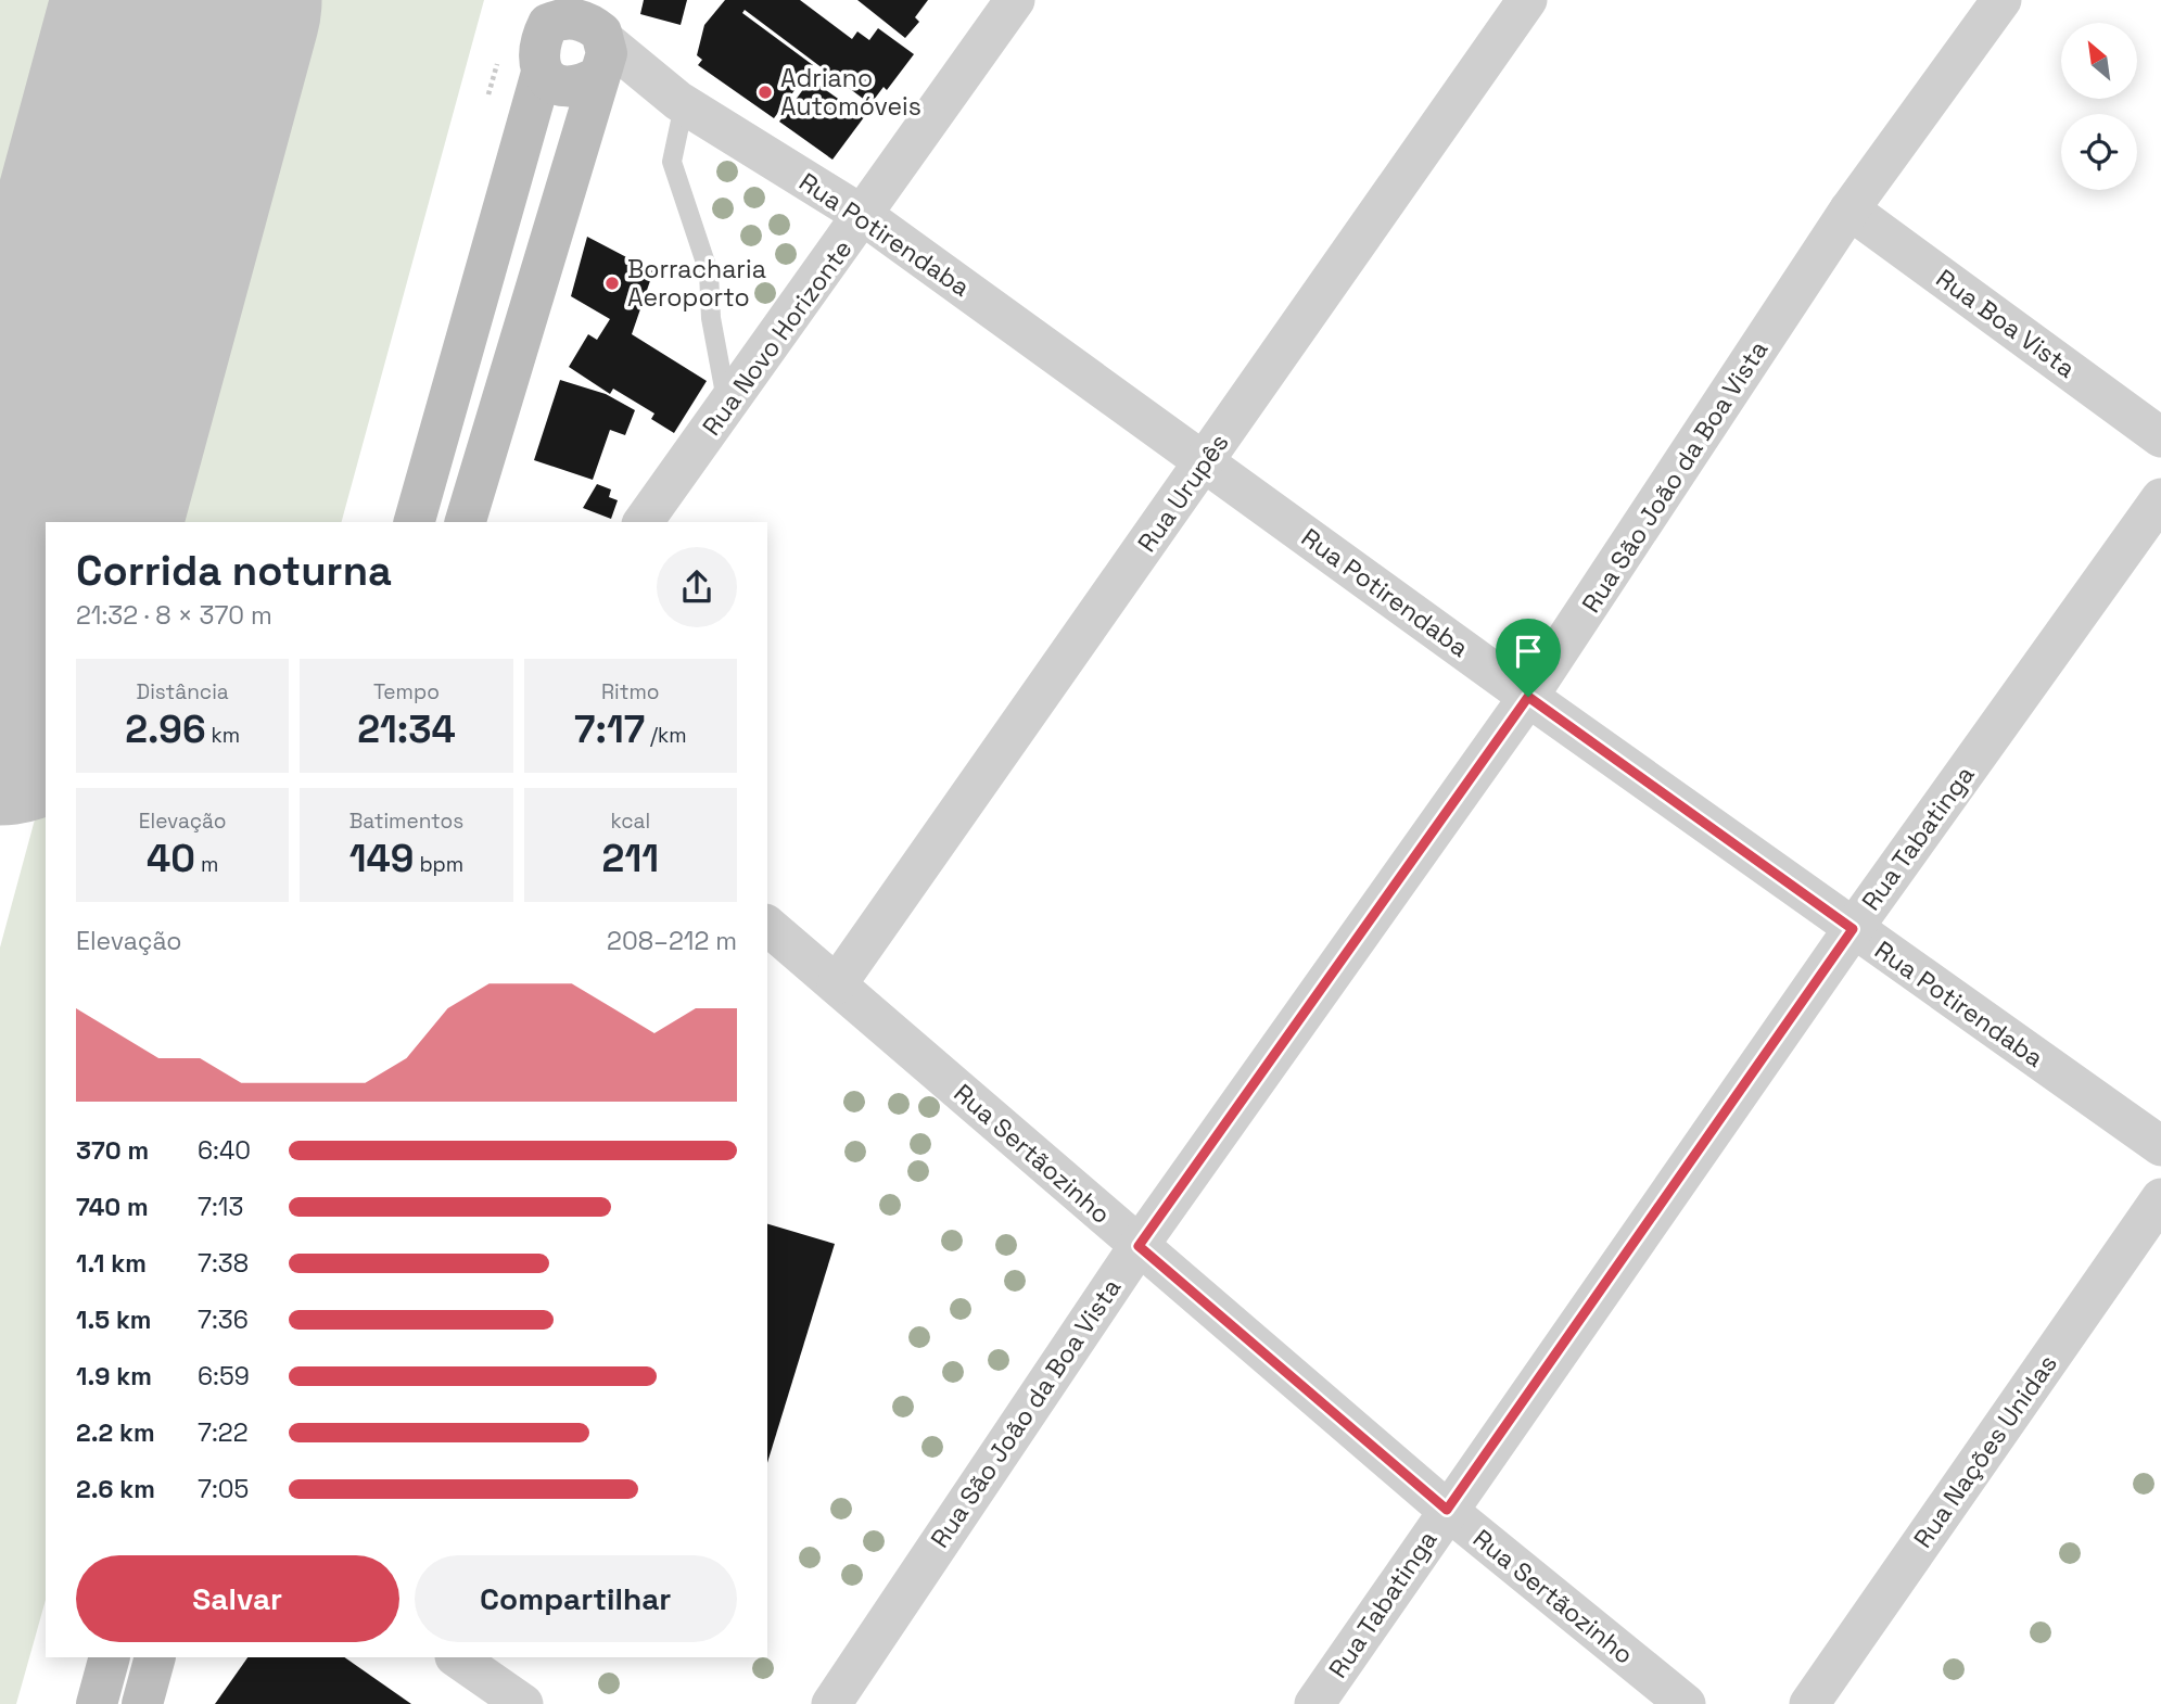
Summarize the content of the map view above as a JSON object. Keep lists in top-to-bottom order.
{
  "streets": {
    "street": [
      "Rua Potirendaba",
      "Rua Boa Vista",
      "Rua Novo Horizonte",
      "Rua São João da Boa Vista",
      "Rua Urupês",
      "Rua Tabatinga",
      "Rua Sertãozinho",
      "Rua Nações Unidas"
    ]
  },
  "crossings": [
    ["Rua Potirendaba", "Rua Novo Horizonte"],
    ["Rua Potirendaba", "Rua São João da Boa Vista"],
    ["Rua Potirendaba", "Rua Urupês"],
    ["Rua Potirendaba", "Rua Tabatinga"],
    ["Rua Boa Vista", "Rua São João da Boa Vista"],
    ["Rua São João da Boa Vista", "Rua Sertãozinho"],
    ["Rua Urupês", "Rua Sertãozinho"],
    ["Rua Tabatinga", "Rua Sertãozinho"]
  ],
  "places": ["Adriano Automóveis", "Borracharia Aeroporto"],
  "north": "top left",
  "page": {
    "heading": ["Corrida noturna", "21:32 · 8 × 370 m"],
    "stats": [
      ["Distância", "2.96 km"],
      ["Tempo", "21:34"],
      ["Ritmo", "7:17 /km"],
      ["Elevação", "40 m"],
      ["Batimentos", "149 bpm"],
      ["kcal", "211"]
    ],
    "chart": ["Elevação", "208–212 m"],
    "list": [
      {
        "name": "370 m",
        "note": "6:40"
      },
      {
        "name": "740 m",
        "note": "7:13"
      },
      {
        "name": "1.1 km",
        "note": "7:38"
      },
      {
        "name": "1.5 km",
        "note": "7:36"
      },
      {
        "name": "1.9 km",
        "note": "6:59"
      },
      {
        "name": "2.2 km",
        "note": "7:22"
      },
      {
        "name": "2.6 km",
        "note": "7:05"
      }
    ],
    "buttons": ["Salvar", "Compartilhar"]
  }
}
